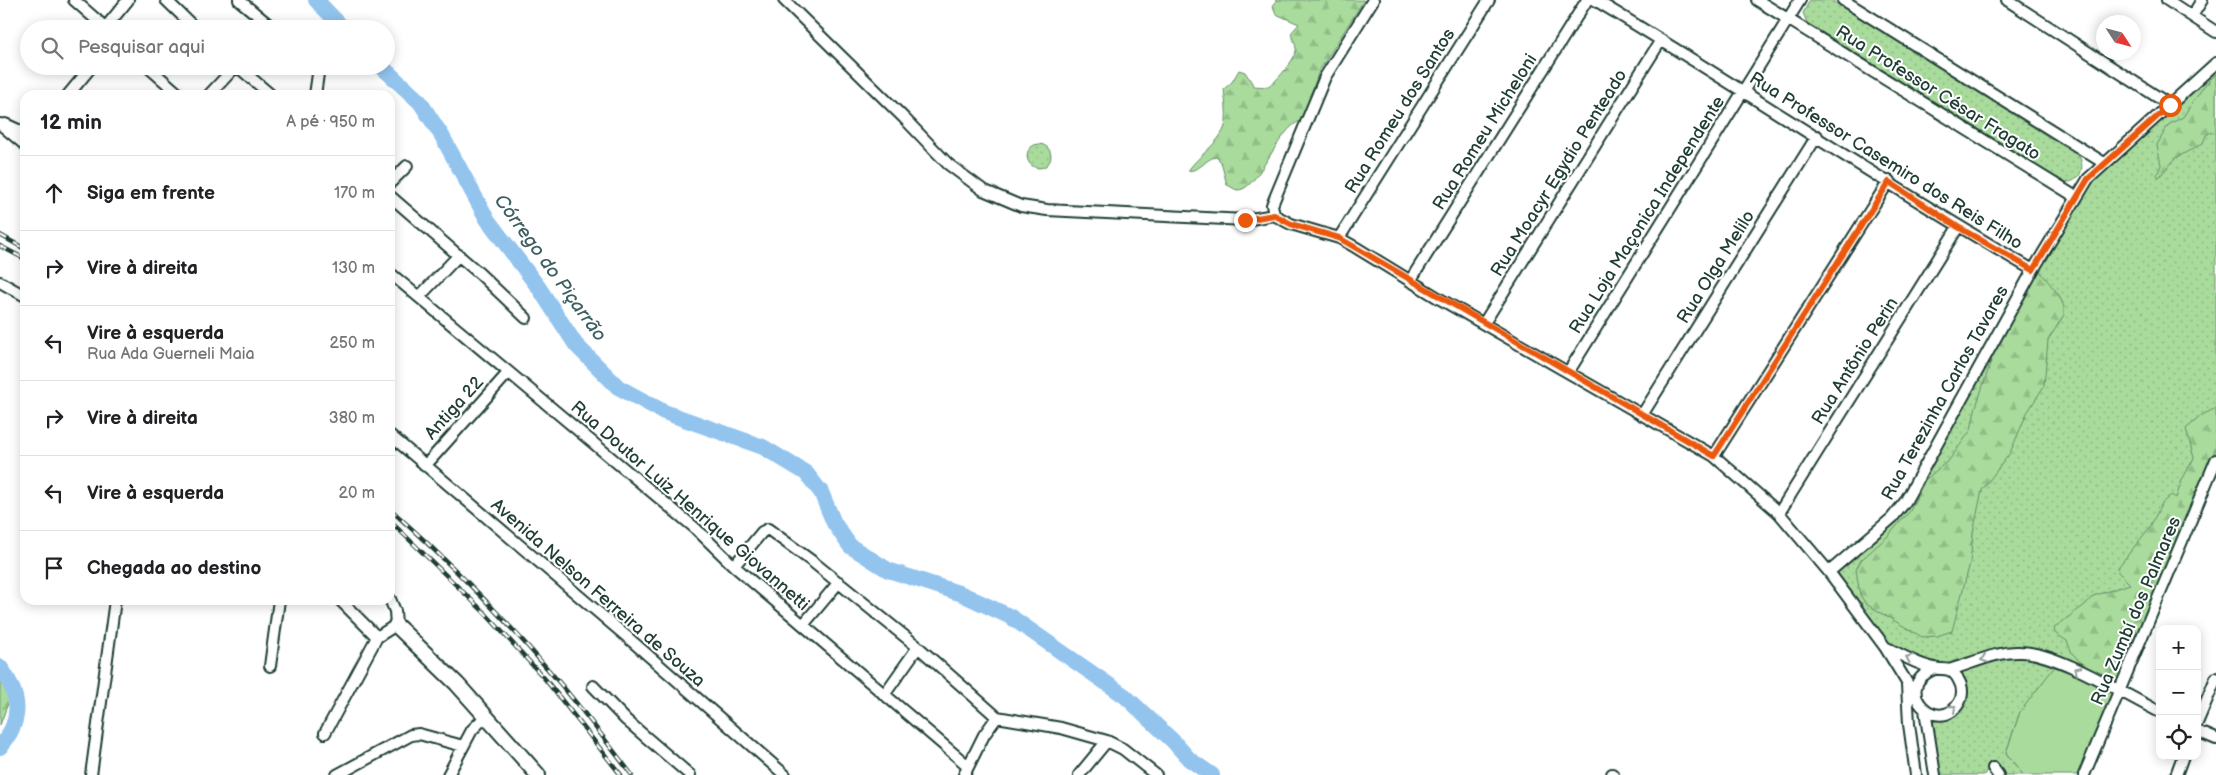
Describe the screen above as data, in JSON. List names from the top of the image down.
{
  "streets": {
    "street": [
      "Rua Professor César Fragato",
      "Rua Romeu dos Santos",
      "Rua Romeu Micheloni",
      "Rua Professor Casemiro dos Reis Filho",
      "Rua Moacyr Egydio Penteado",
      "Rua Loja Maçonica Independente",
      "Rua Olga Melilo",
      "Rua Antônio Perin",
      "Rua Terezinha Carlos Tavares",
      "Antiga 22",
      "Rua Doutor Luiz Henrique Giovannetti",
      "Avenida Nelson Ferreira de Souza",
      "Rua Zumbí dos Palmares"
    ]
  },
  "crossings": [
    ["Rua Professor César Fragato", "Rua Loja Maçonica Independente"],
    ["Rua Professor César Fragato", "Rua Terezinha Carlos Tavares"],
    ["Rua Professor Casemiro dos Reis Filho", "Rua Moacyr Egydio Penteado"],
    ["Rua Professor Casemiro dos Reis Filho", "Rua Loja Maçonica Independente"],
    ["Rua Professor Casemiro dos Reis Filho", "Rua Olga Melilo"],
    ["Rua Professor Casemiro dos Reis Filho", "Rua Antônio Perin"],
    ["Rua Professor Casemiro dos Reis Filho", "Rua Terezinha Carlos Tavares"],
    ["Antiga 22", "Rua Doutor Luiz Henrique Giovannetti"],
    ["Antiga 22", "Avenida Nelson Ferreira de Souza"]
  ],
  "water": ["Córrego do Piçarrão"],
  "north": "bottom right",
  "page": {
    "search": "Pesquisar aqui",
    "heading": ["12 min", "A pé · 950 m"],
    "list": [
      ["Siga em frente", "170 m"],
      ["Vire à direita", "130 m"],
      ["Vire à esquerda", "Rua Ada Guerneli Maia", "250 m"],
      ["Vire à direita", "380 m"],
      ["Vire à esquerda", "20 m"],
      "Chegada ao destino"
    ],
    "map_buttons": ["+", "−"]
  }
}
